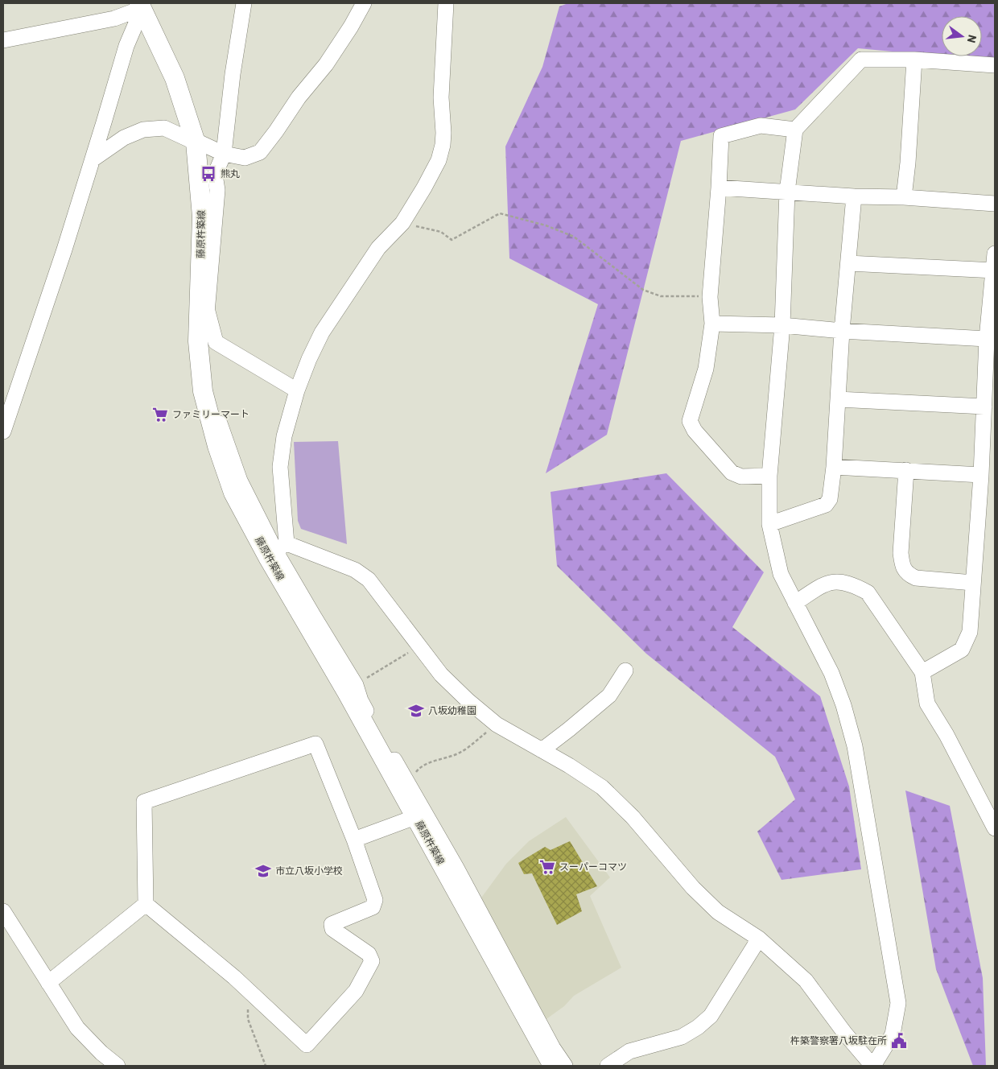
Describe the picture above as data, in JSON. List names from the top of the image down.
{
  "streets": {
    "main road": ["藤原杵築線"]
  },
  "places": {
    "bus stop": ["熊丸"],
    "supermarket": ["ファミリーマート", "スーパーコマツ"],
    "school or university": ["八坂幼稚園", "市立八坂小学校"],
    "public building": ["杵築警察署八坂駐在所"]
  },
  "north": "right"
}
